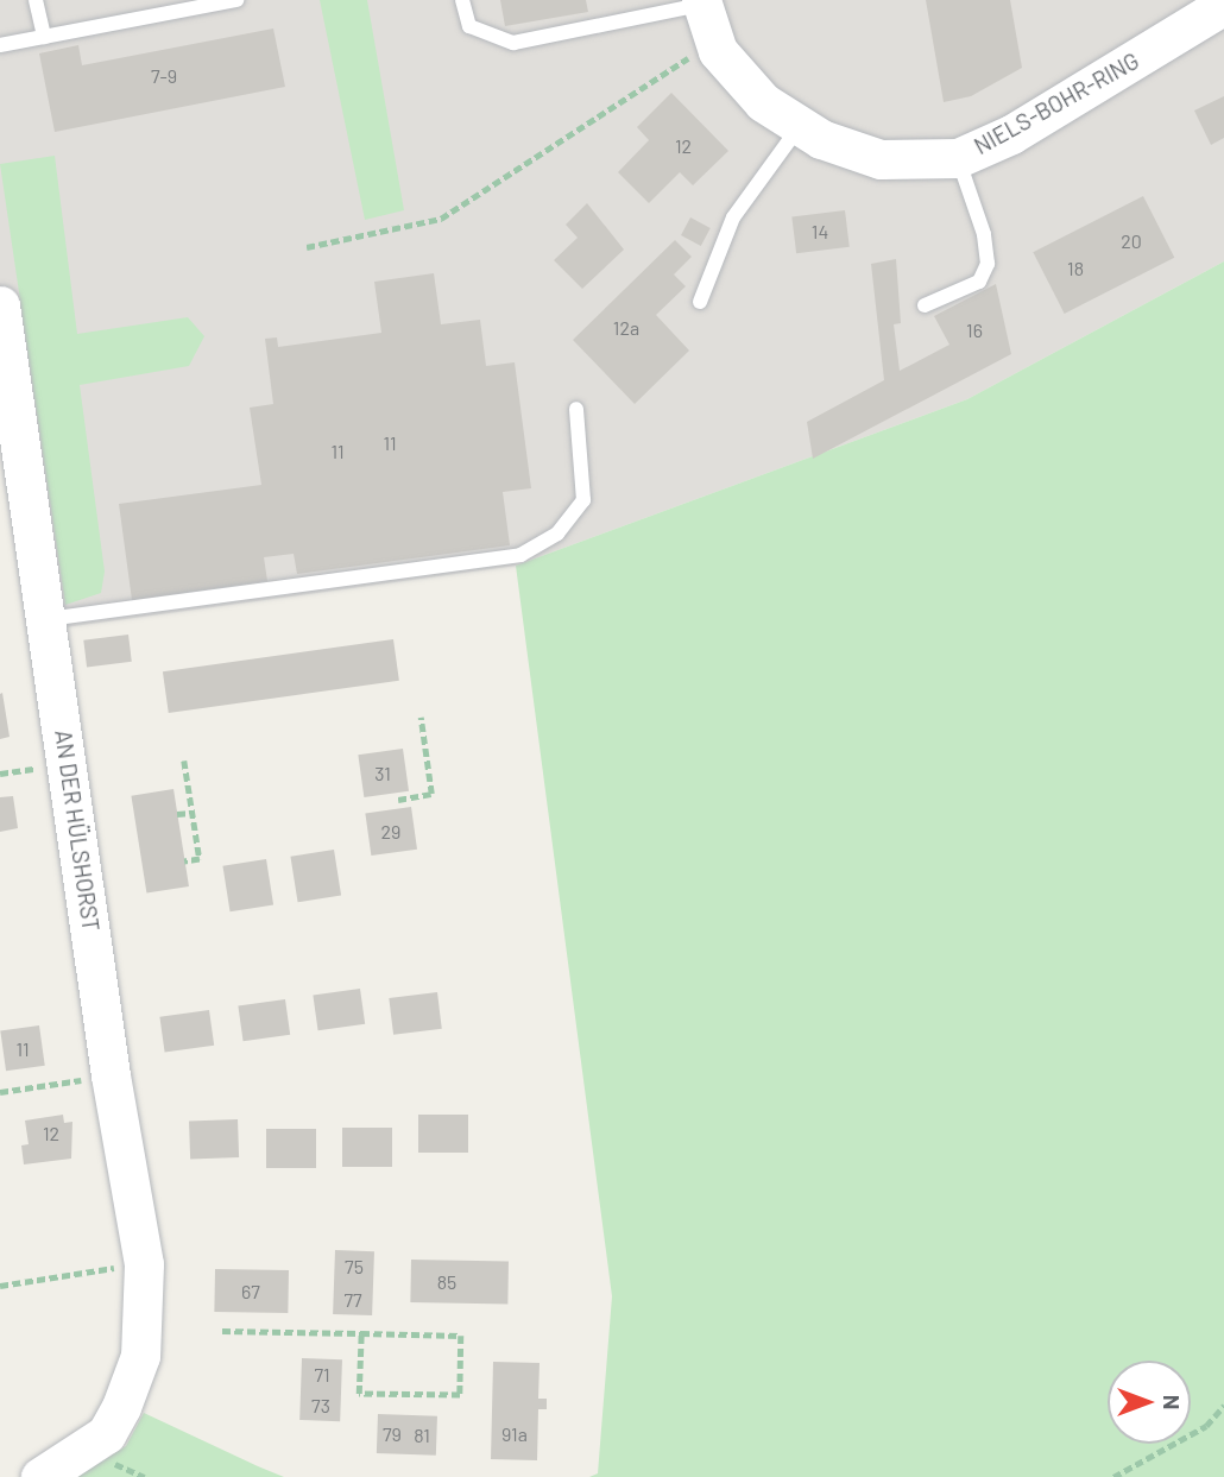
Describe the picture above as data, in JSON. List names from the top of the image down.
{
  "streets": {
    "street": ["NIELS-BOHR-RING", "AN DER HÜLSHORST"]
  },
  "house_numbers": [
    "7-9",
    "12",
    "14",
    "20",
    "18",
    "12a",
    "16",
    "11",
    "11",
    "31",
    "29",
    "11",
    "12",
    "75",
    "85",
    "67",
    "77",
    "71",
    "73",
    "79",
    "91a",
    "81"
  ],
  "north": "right"
}
